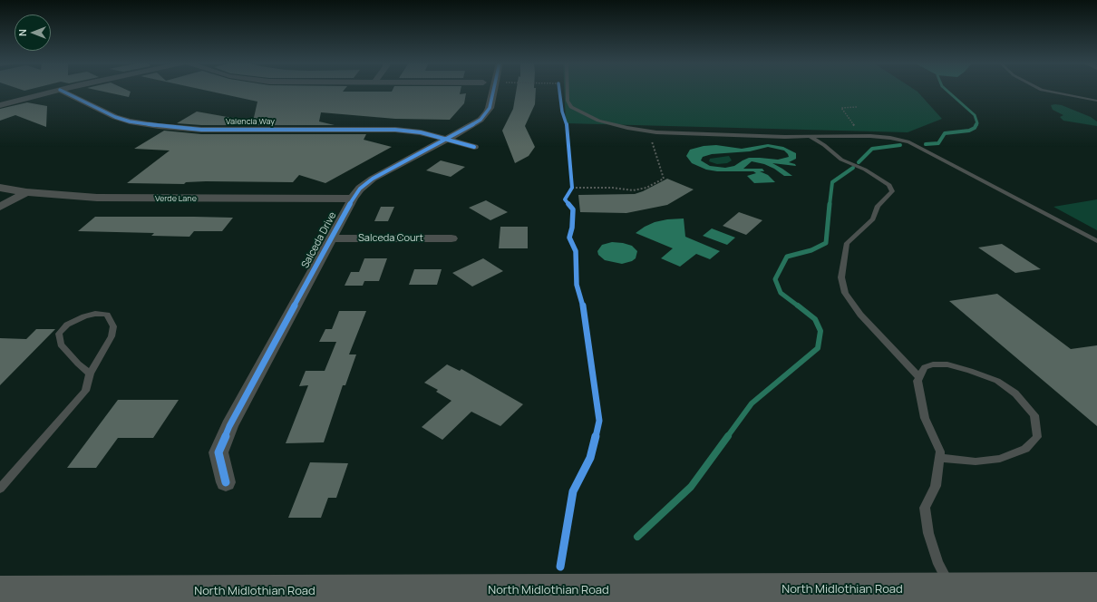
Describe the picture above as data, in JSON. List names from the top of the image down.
{
  "streets": {
    "main road": ["North Midlothian Road"],
    "street": [
      "Valencia Way",
      "Verde Lane",
      "Salceda Court",
      "Salceda Drive"
    ]
  },
  "crossings": [
    ["Valencia Way", "Salceda Drive"],
    ["Verde Lane", "Salceda Drive"],
    ["Salceda Court", "Salceda Drive"]
  ],
  "north": "left"
}
